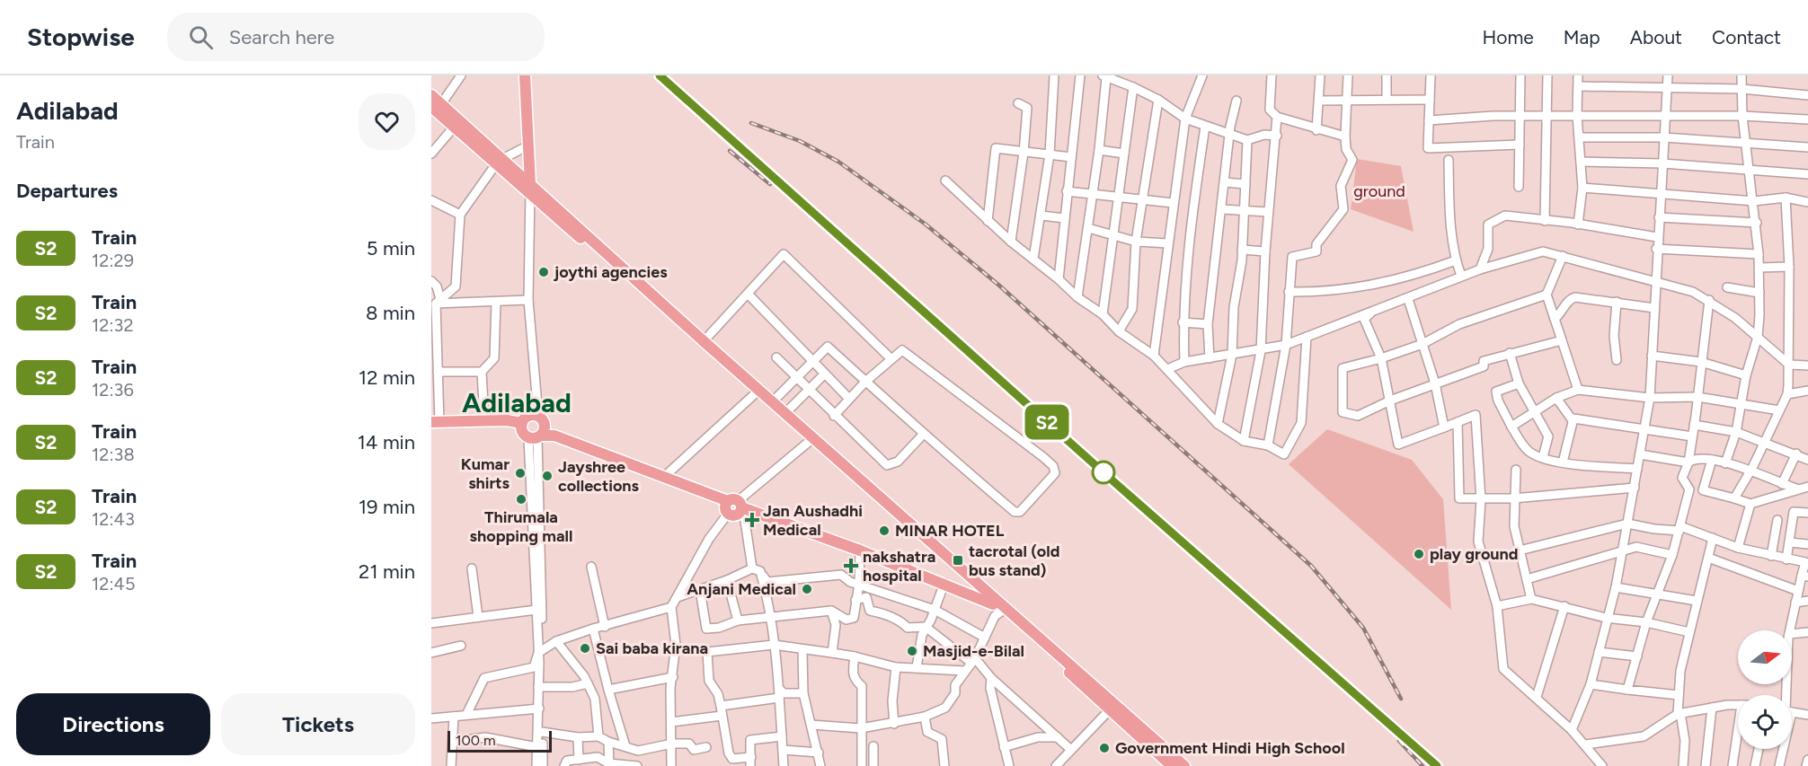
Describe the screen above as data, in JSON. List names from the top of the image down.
{
  "districts": ["Adilabad"],
  "parks": ["ground"],
  "places": {
    "other": [
      "joythi agencies",
      "Kumar shirts",
      "Jayshree collections",
      "Thirumala shopping mall",
      "MINAR HOTEL",
      "play ground",
      "Anjani Medical",
      "Sai baba kirana",
      "Masjid-e-Bilal",
      "Government Hindi High School"
    ],
    "health": ["Jan Aushadhi Medical", "nakshatra hospital"],
    "transit": ["tacrotal (old bus stand)"]
  },
  "scale_bar": "100 m",
  "north": "right",
  "page": {
    "header": "Stopwise",
    "search": "Search here",
    "nav": [
      "Home",
      "Map",
      "About",
      "Contact"
    ],
    "heading": [
      ["Adilabad", "Train"],
      "Departures"
    ],
    "on_map": "S2",
    "list": [
      {
        "mark": "S2",
        "name": "Train",
        "note": "12:29",
        "value": "5 min"
      },
      {
        "mark": "S2",
        "name": "Train",
        "note": "12:32",
        "value": "8 min"
      },
      {
        "mark": "S2",
        "name": "Train",
        "note": "12:36",
        "value": "12 min"
      },
      {
        "mark": "S2",
        "name": "Train",
        "note": "12:38",
        "value": "14 min"
      },
      {
        "mark": "S2",
        "name": "Train",
        "note": "12:43",
        "value": "19 min"
      },
      {
        "mark": "S2",
        "name": "Train",
        "note": "12:45",
        "value": "21 min"
      }
    ],
    "buttons": ["Directions", "Tickets"],
    "scale": "100 m"
  }
}
